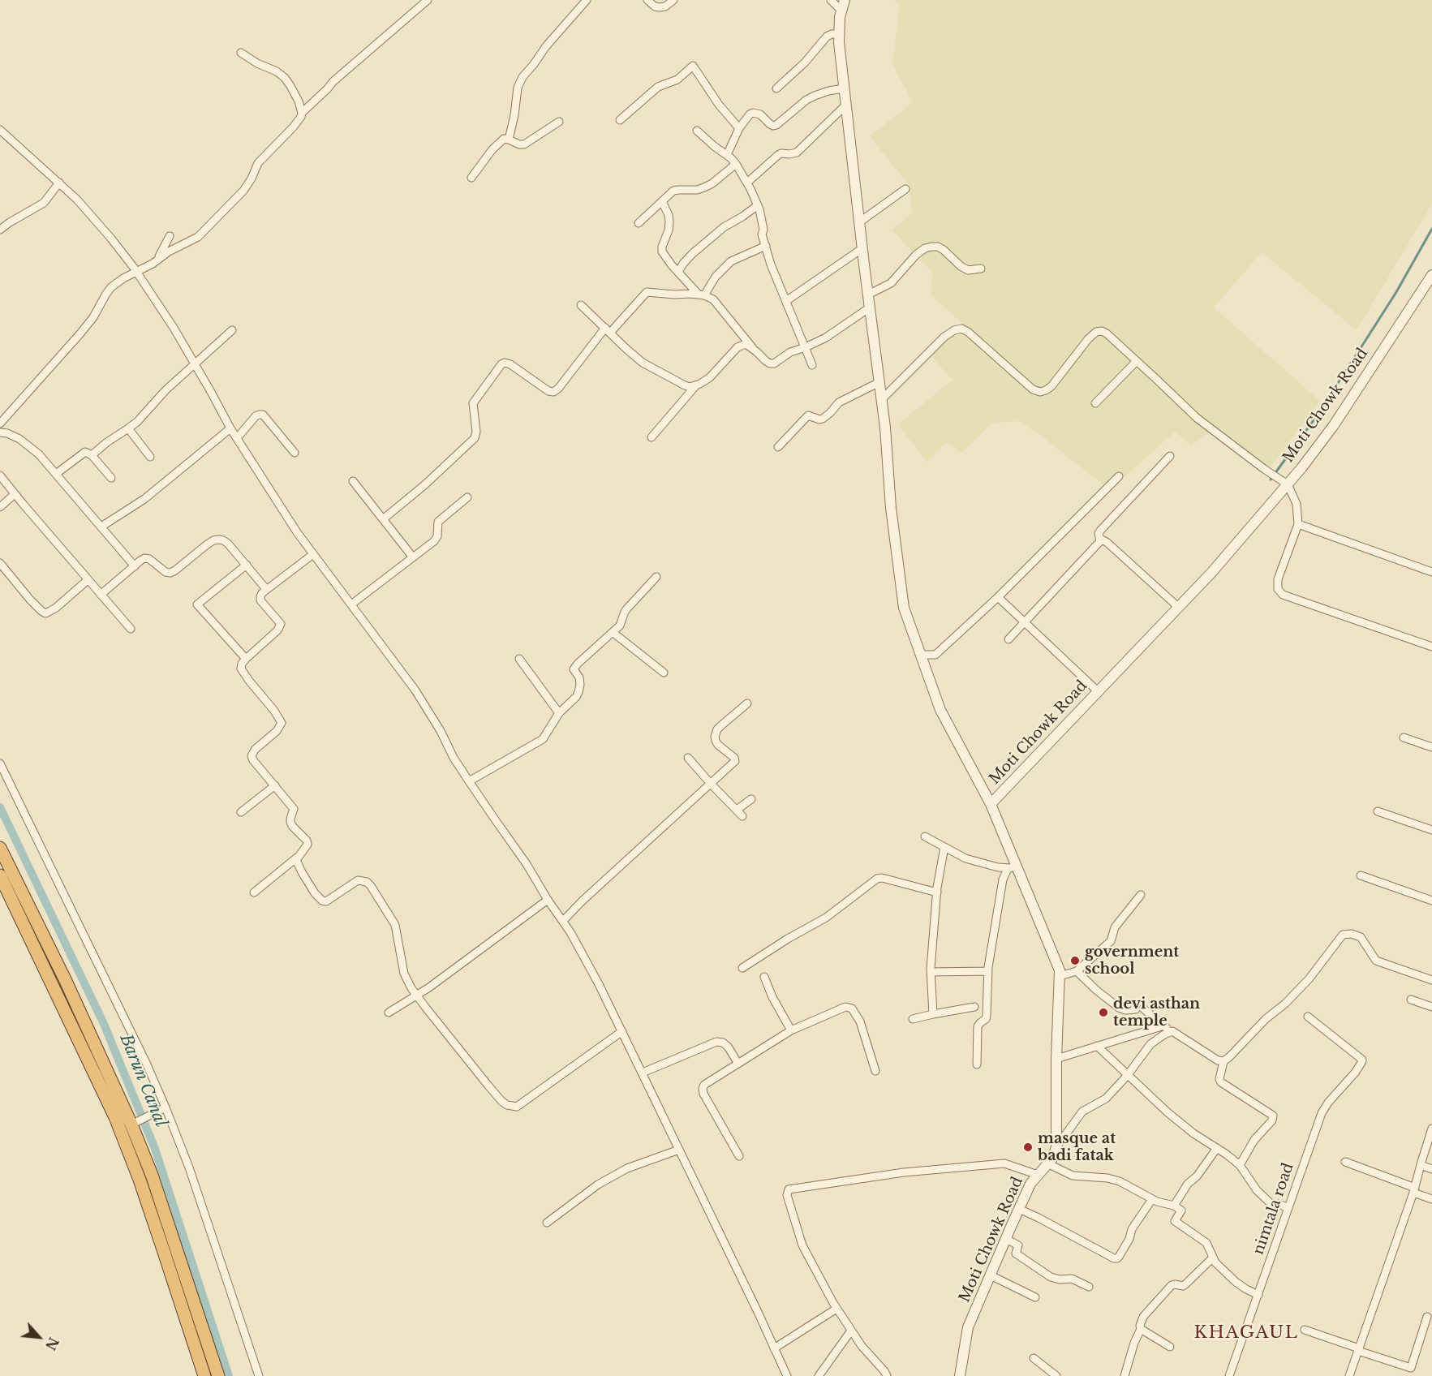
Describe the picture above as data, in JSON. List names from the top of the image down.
{
  "streets": {
    "street": ["Moti Chowk Road", "nimtala road"]
  },
  "districts": ["KHAGAUL"],
  "water": ["Barun Canal"],
  "places": ["government school", "devi asthan temple", "masque at badi fatak"],
  "north": "bottom right"
}
